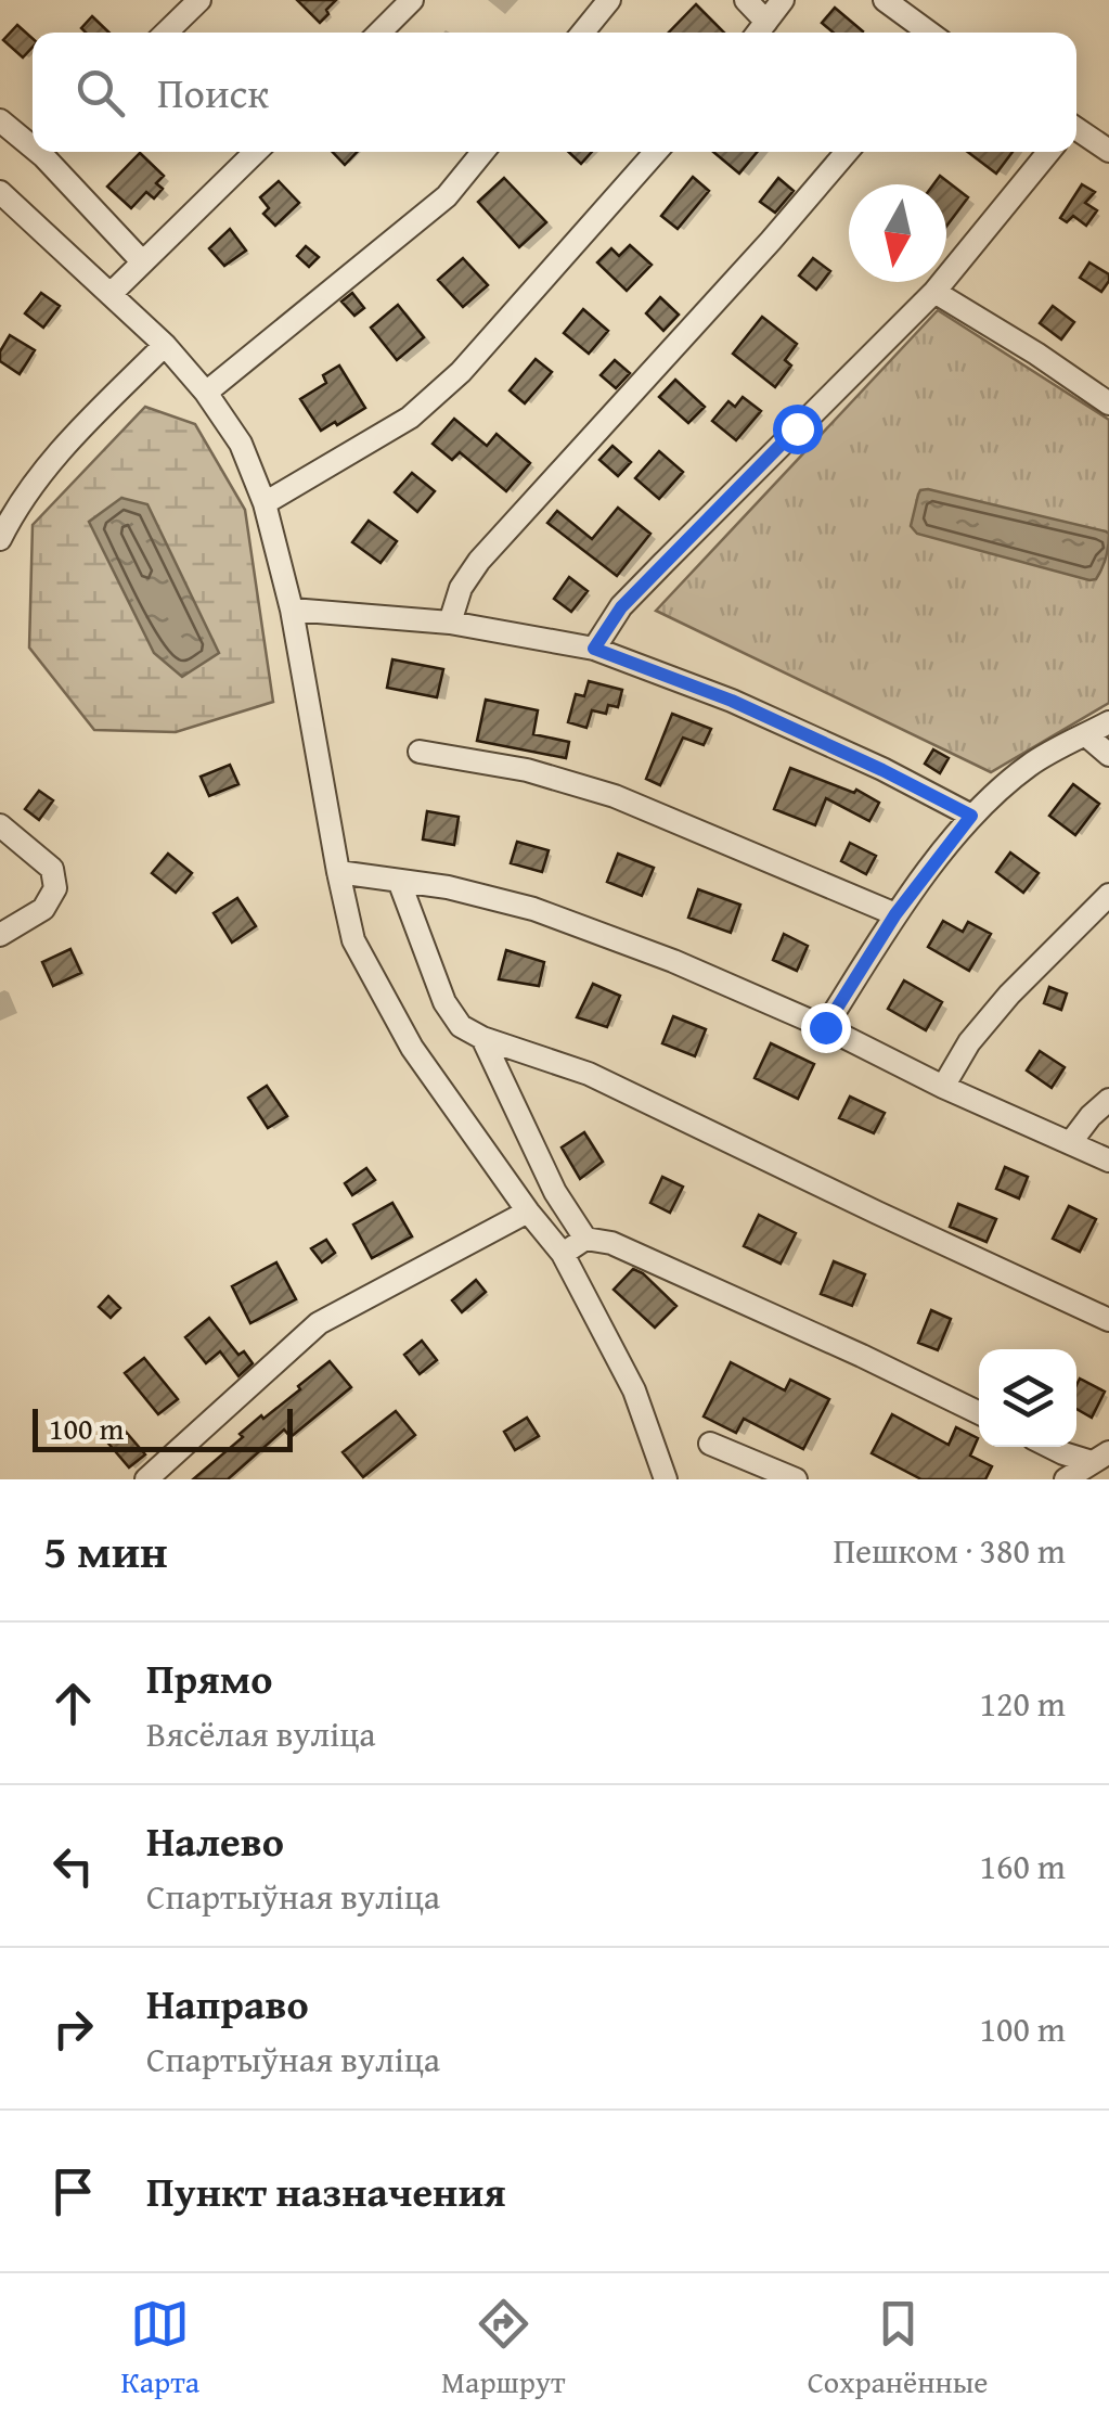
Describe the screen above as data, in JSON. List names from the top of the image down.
{
  "scale_bar": "100 m",
  "north": "bottom",
  "page": {
    "search": "Поиск",
    "scale": "100 m",
    "heading": ["5 мин", "Пешком · 380 m"],
    "list": [
      ["Прямо", "Вясёлая вуліца", "120 m"],
      ["Налево", "Спартыўная вуліца", "160 m"],
      ["Направо", "Спартыўная вуліца", "100 m"],
      "Пункт назначения"
    ],
    "nav": ["Карта", "Маршрут", "Сохранённые"]
  }
}
